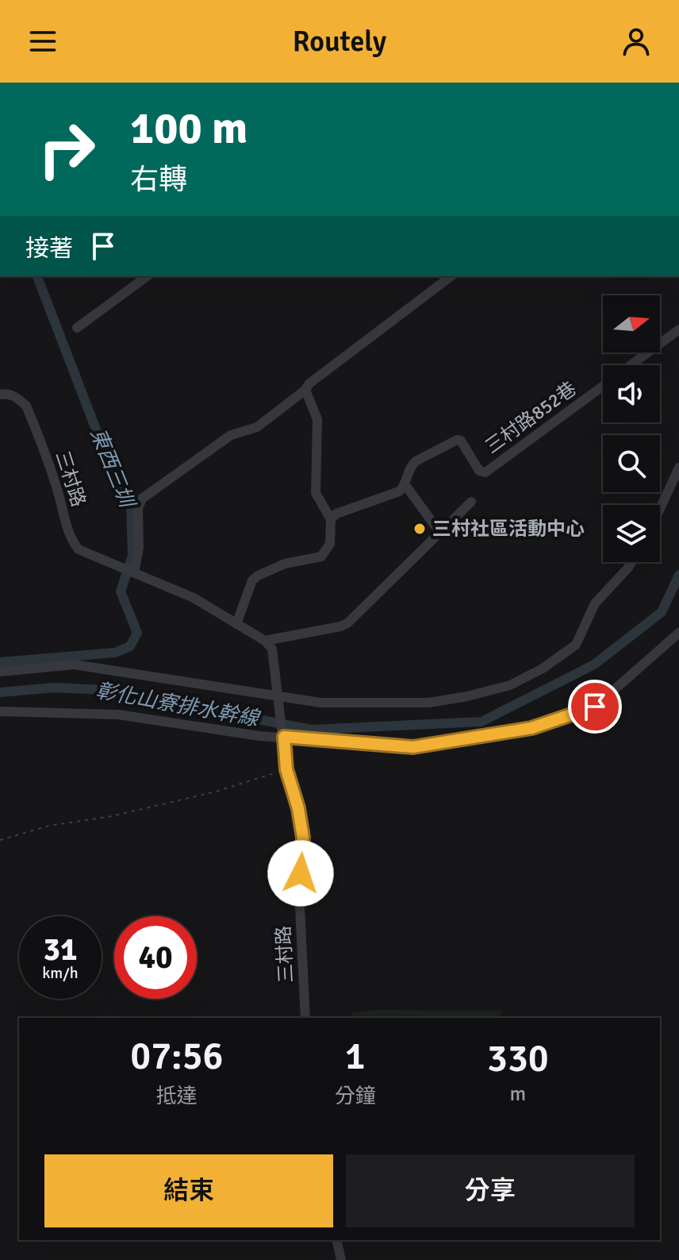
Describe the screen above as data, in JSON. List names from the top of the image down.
{
  "streets": {
    "street": ["三村路852巷", "三村路"]
  },
  "water": ["東西三圳", "彰化山寮排水幹線"],
  "places": ["三村社區活動中心"],
  "north": "right",
  "page": {
    "header": "Routely",
    "turn": ["100 m", "右轉"],
    "then": "接著",
    "speed": "31 km/h",
    "limit": "40",
    "eta": [
      "07:56",
      "抵達",
      "1",
      "分鐘",
      "330",
      "m"
    ],
    "buttons": ["結束", "分享"]
  }
}
